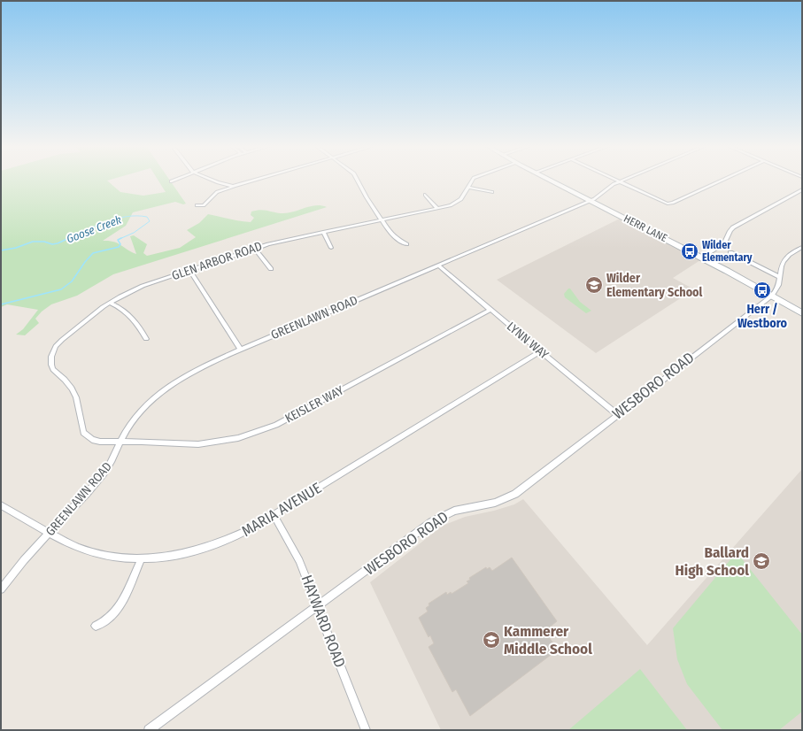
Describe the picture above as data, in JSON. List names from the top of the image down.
{
  "streets": {
    "main road": ["HERR LANE"],
    "street": [
      "GLEN ARBOR ROAD",
      "GREENLAWN ROAD",
      "LYNN WAY",
      "WESBORO ROAD",
      "KEISLER WAY",
      "MARIA AVENUE",
      "HAYWARD ROAD"
    ]
  },
  "crossings": [
    ["HERR LANE", "GREENLAWN ROAD"],
    ["HERR LANE", "WESBORO ROAD"],
    ["GLEN ARBOR ROAD", "GREENLAWN ROAD"],
    ["GLEN ARBOR ROAD", "KEISLER WAY"],
    ["GREENLAWN ROAD", "LYNN WAY"],
    ["GREENLAWN ROAD", "KEISLER WAY"],
    ["GREENLAWN ROAD", "MARIA AVENUE"],
    ["LYNN WAY", "WESBORO ROAD"],
    ["LYNN WAY", "KEISLER WAY"],
    ["LYNN WAY", "MARIA AVENUE"],
    ["WESBORO ROAD", "HAYWARD ROAD"],
    ["MARIA AVENUE", "HAYWARD ROAD"]
  ],
  "water": ["Goose Creek"],
  "places": {
    "bus stop": ["Wilder Elementary", "Herr / Westboro"],
    "school or university": ["Wilder Elementary School", "Ballard High School", "Kammerer Middle School"]
  }
}
